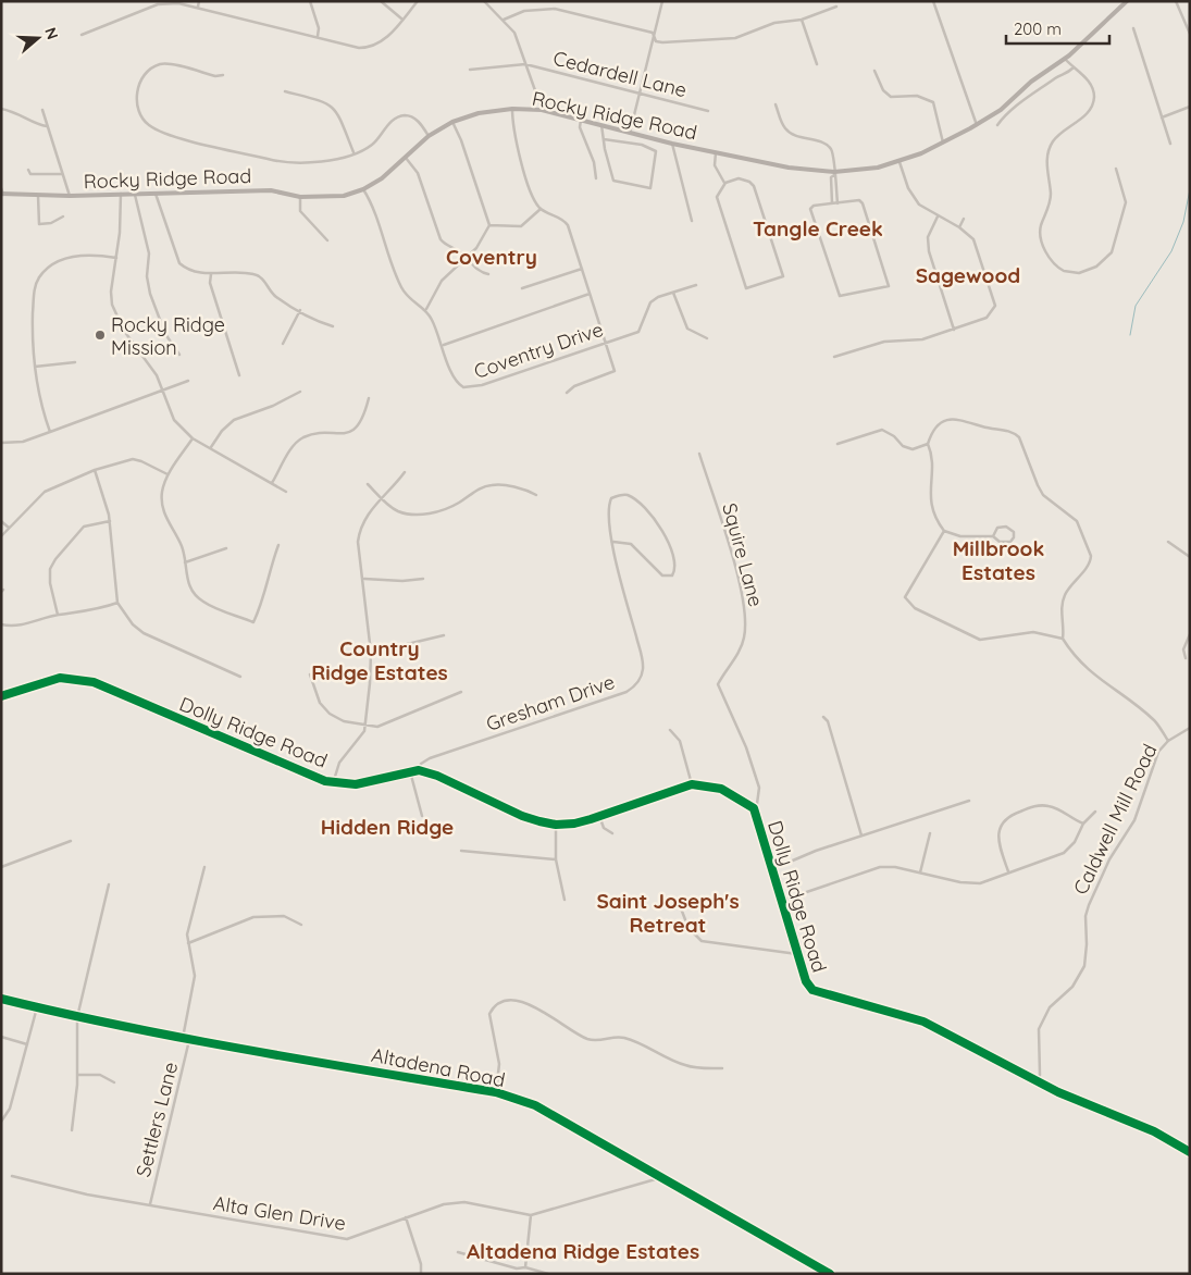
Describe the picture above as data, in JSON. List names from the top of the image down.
{
  "streets": {
    "main road": ["Rocky Ridge Road", "Altadena Road"],
    "street": [
      "Cedardell Lane",
      "Coventry Drive",
      "Squire Lane",
      "Gresham Drive",
      "Dolly Ridge Road",
      "Caldwell Mill Road",
      "Settlers Lane",
      "Alta Glen Drive"
    ]
  },
  "crossings": [
    ["Rocky Ridge Road", "Coventry Drive"],
    ["Squire Lane", "Dolly Ridge Road"],
    ["Gresham Drive", "Dolly Ridge Road"],
    ["Dolly Ridge Road", "Caldwell Mill Road"],
    ["Altadena Road", "Settlers Lane"],
    ["Altadena Road", "Alta Glen Drive"],
    ["Settlers Lane", "Alta Glen Drive"]
  ],
  "districts": [
    "Tangle Creek",
    "Coventry",
    "Sagewood",
    "Millbrook Estates",
    "Country Ridge Estates",
    "Hidden Ridge",
    "Saint Joseph's Retreat",
    "Altadena Ridge Estates"
  ],
  "places": ["Rocky Ridge Mission"],
  "scale_bar": "200 m",
  "north": "right"
}
